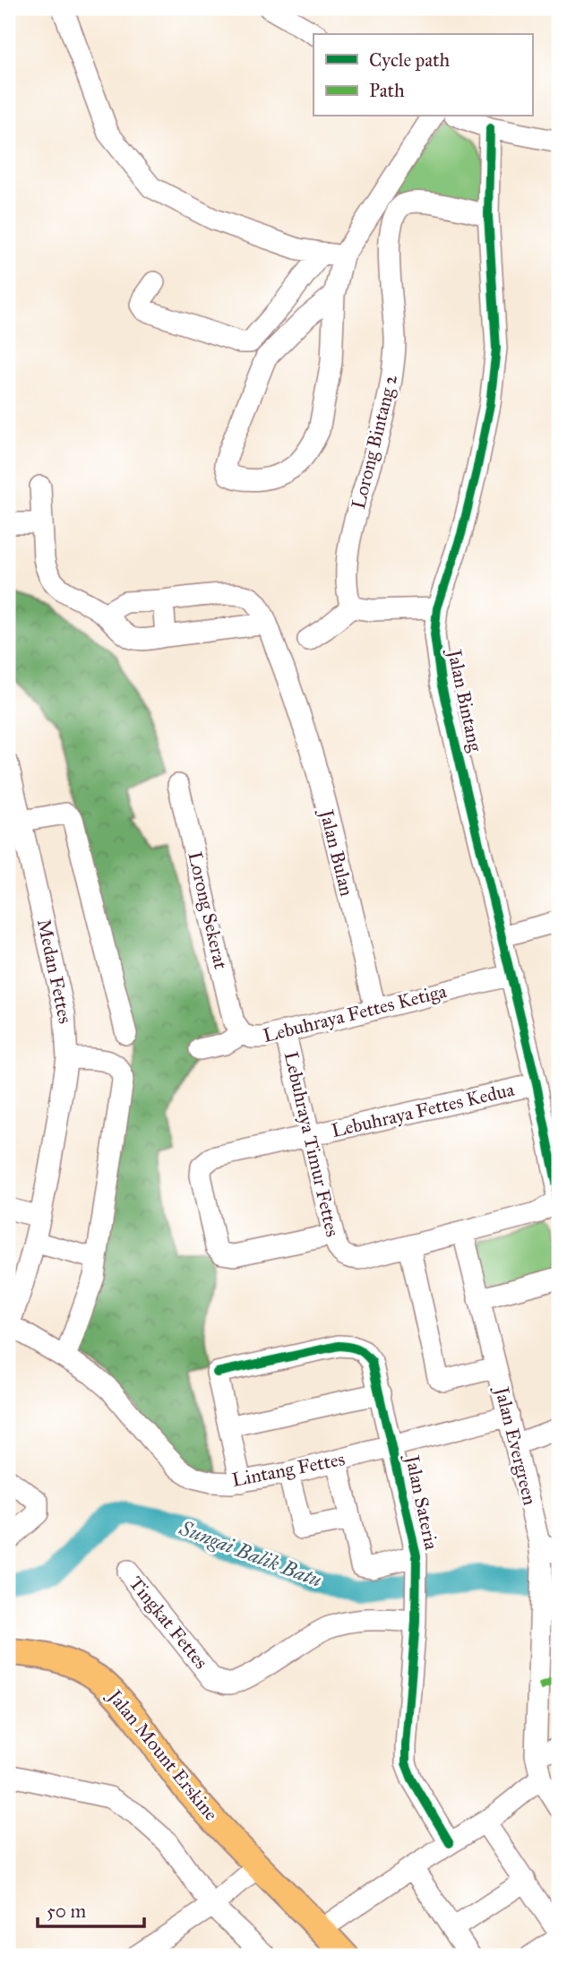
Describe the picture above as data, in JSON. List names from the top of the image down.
{
  "streets": {
    "main road": ["Jalan Mount Erskine"],
    "street": [
      "Lorong Bintang 2",
      "Jalan Bintang",
      "Jalan Bulan",
      "Lorong Sekerat",
      "Medan Fettes",
      "Lebuhraya Fettes Ketiga",
      "Lebuhraya Fettes Kedua",
      "Lebuhraya Timur Fettes",
      "Jalan Evergreen",
      "Lintang Fettes",
      "Jalan Sateria",
      "Tingkat Fettes"
    ]
  },
  "crossings": [
    ["Lorong Bintang 2", "Jalan Bintang"],
    ["Jalan Bintang", "Lebuhraya Fettes Ketiga"],
    ["Jalan Bintang", "Lebuhraya Fettes Kedua"],
    ["Jalan Bulan", "Lebuhraya Fettes Ketiga"],
    ["Lorong Sekerat", "Lebuhraya Fettes Ketiga"],
    ["Medan Fettes", "Lintang Fettes"],
    ["Lebuhraya Fettes Ketiga", "Lebuhraya Timur Fettes"],
    ["Lebuhraya Fettes Kedua", "Lebuhraya Timur Fettes"],
    ["Jalan Evergreen", "Lintang Fettes"],
    ["Lintang Fettes", "Jalan Sateria"],
    ["Jalan Sateria", "Tingkat Fettes"]
  ],
  "water": ["Sungai Balik Batu"],
  "legend": ["Cycle path", "Path"],
  "scale_bar": "50 m"
}
